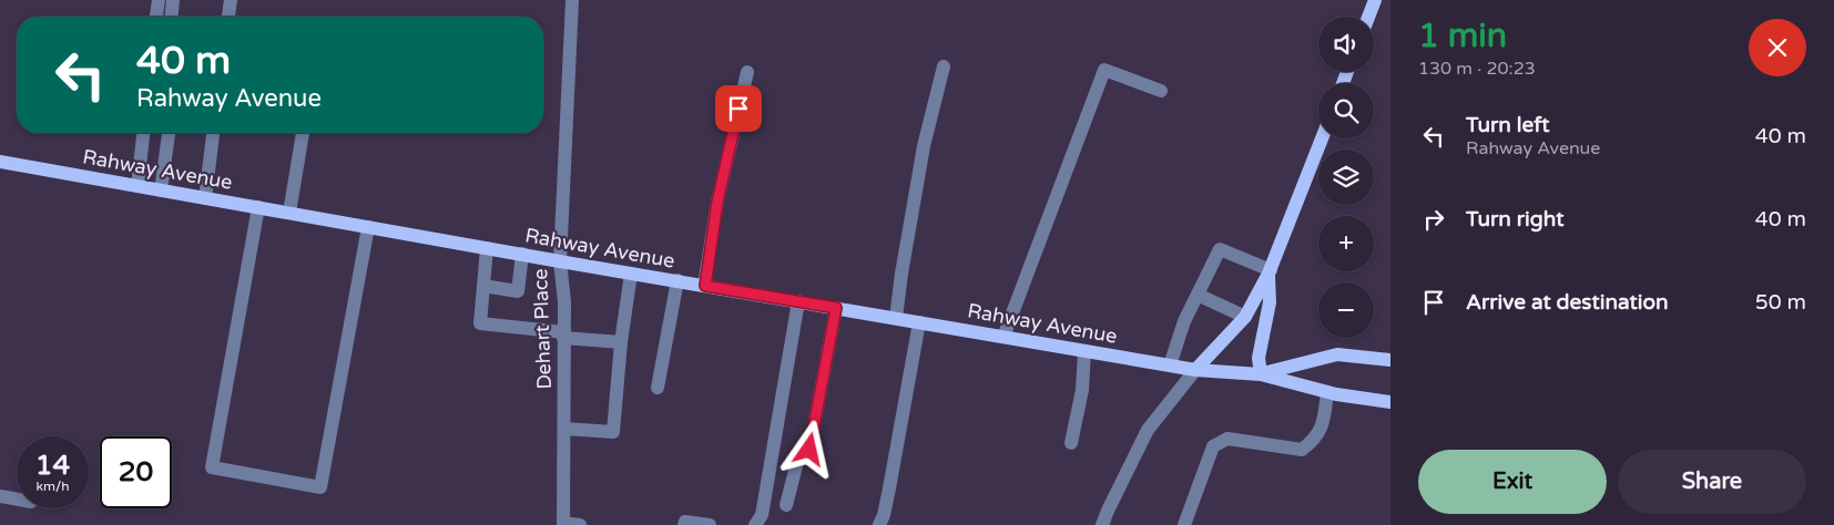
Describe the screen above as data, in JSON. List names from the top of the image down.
{
  "streets": {
    "main road": ["Rahway Avenue"],
    "street": ["Dehart Place"]
  },
  "crossings": [
    ["Rahway Avenue", "Dehart Place"]
  ],
  "page": {
    "heading": ["1 min", "130 m · 20:23"],
    "map_buttons": ["+", "−"],
    "turn": ["40 m", "Rahway Avenue"],
    "list": [
      {
        "name": "Turn left",
        "note": "Rahway Avenue",
        "value": "40 m"
      },
      {
        "name": "Turn right",
        "value": "40 m"
      },
      {
        "name": "Arrive at destination",
        "value": "50 m"
      }
    ],
    "speed": "14 km/h",
    "limit": "20",
    "buttons": ["Exit", "Share"]
  }
}
